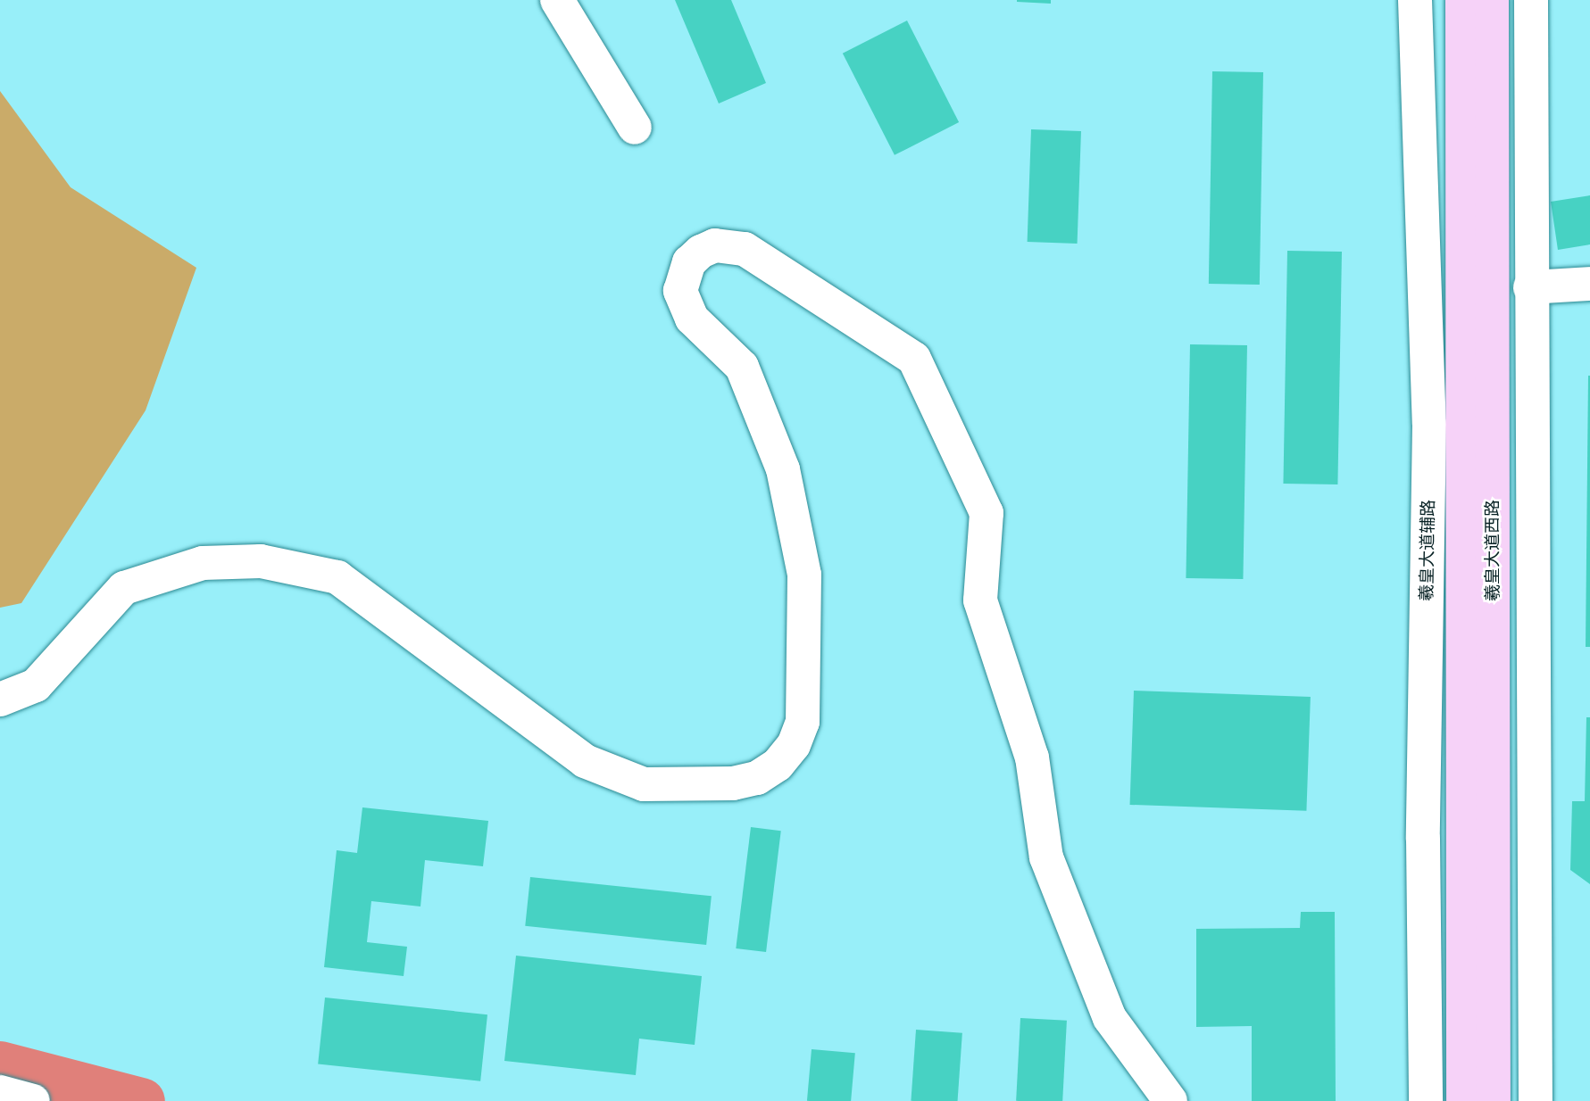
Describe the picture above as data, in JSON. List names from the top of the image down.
{
  "streets": {
    "main road": ["羲皇大道西路"],
    "street": ["羲皇大道辅路"]
  }
}
